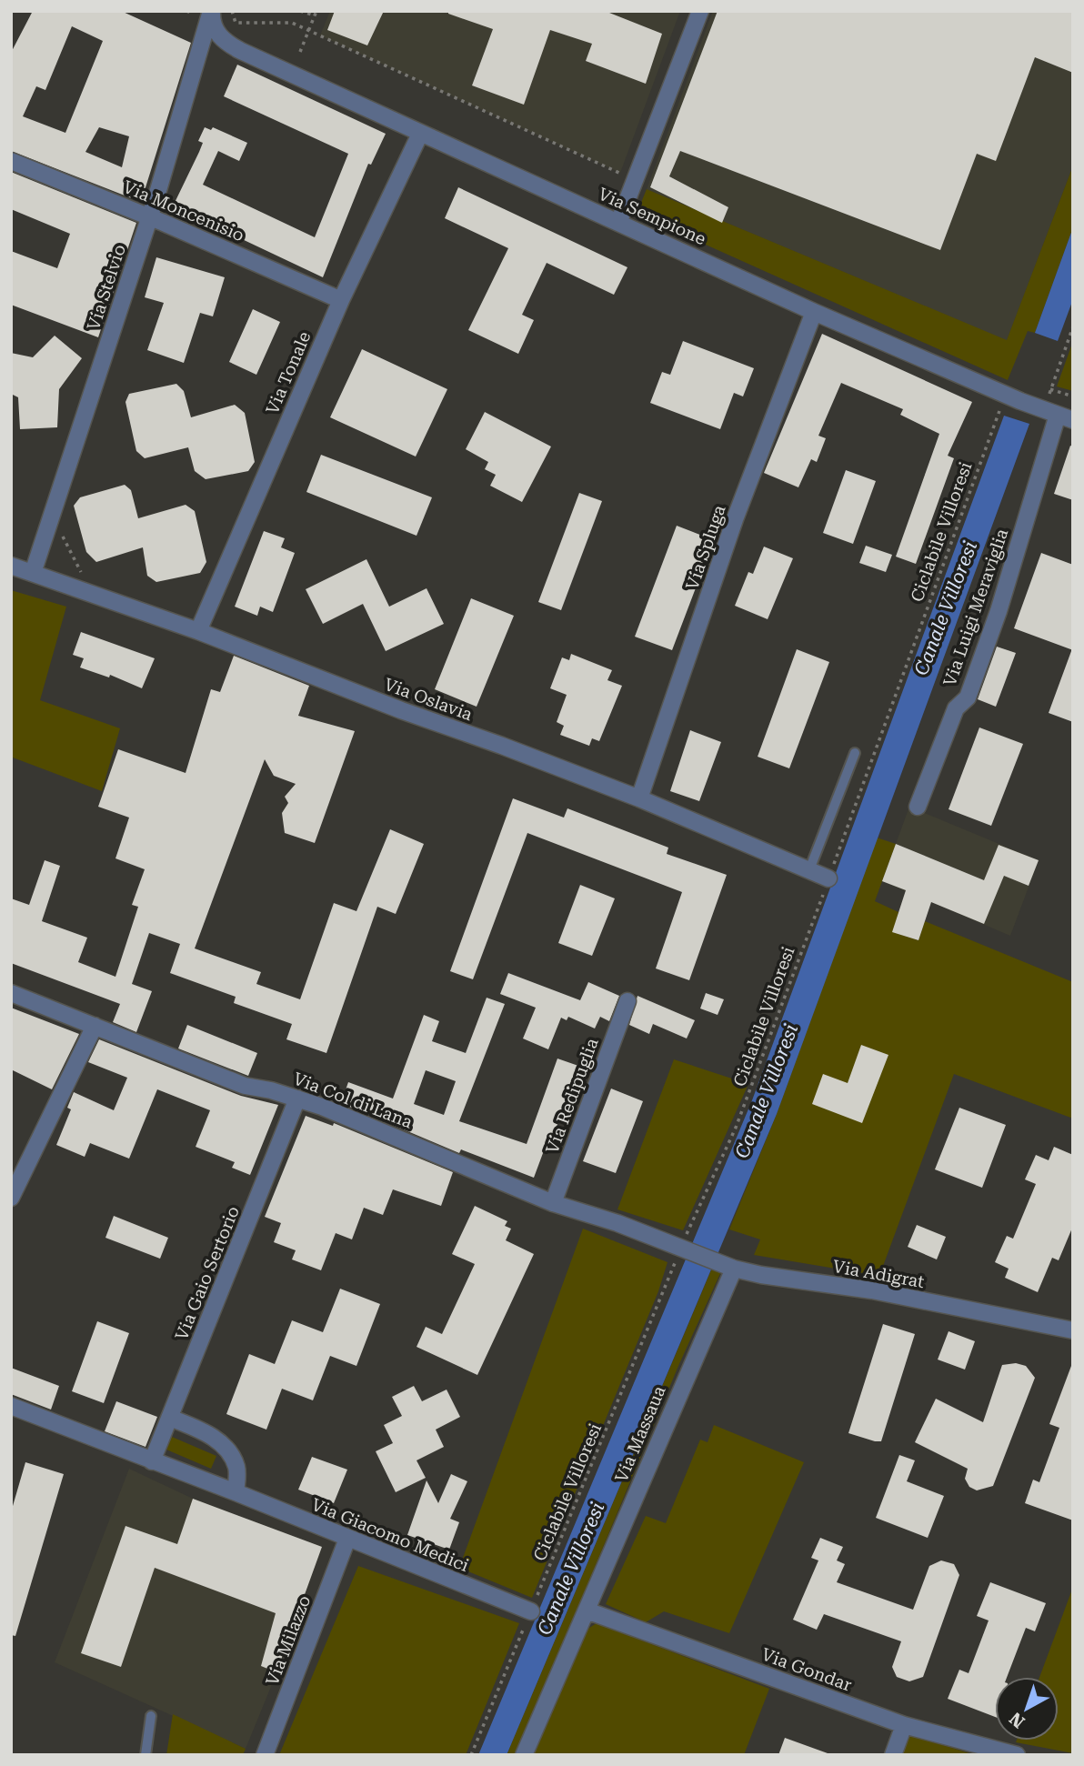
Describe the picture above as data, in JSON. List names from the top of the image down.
{
  "streets": {
    "street": [
      "Via Moncenisio",
      "Via Sempione",
      "Via Stelvio",
      "Via Tonale",
      "Via Spluga",
      "Via Luigi Meraviglia",
      "Via Oslavia",
      "Via Redipuglia",
      "Via Col di Lana",
      "Via Gaio Sertorio",
      "Via Adigrat",
      "Via Massaua",
      "Via Giacomo Medici",
      "Via Milazzo",
      "Via Gondar"
    ],
    "path": ["Ciclabile Villoresi"]
  },
  "crossings": [
    ["Via Moncenisio", "Via Stelvio"],
    ["Via Moncenisio", "Via Tonale"],
    ["Via Sempione", "Via Stelvio"],
    ["Via Sempione", "Via Tonale"],
    ["Via Sempione", "Ciclabile Villoresi"],
    ["Via Sempione", "Via Spluga"],
    ["Via Sempione", "Via Luigi Meraviglia"],
    ["Via Stelvio", "Via Oslavia"],
    ["Via Tonale", "Via Oslavia"],
    ["Ciclabile Villoresi", "Via Oslavia"],
    ["Ciclabile Villoresi", "Via Col di Lana"],
    ["Ciclabile Villoresi", "Via Adigrat"],
    ["Ciclabile Villoresi", "Via Giacomo Medici"],
    ["Via Spluga", "Via Oslavia"],
    ["Via Redipuglia", "Via Col di Lana"],
    ["Via Col di Lana", "Via Gaio Sertorio"],
    ["Via Col di Lana", "Via Adigrat"],
    ["Via Gaio Sertorio", "Via Giacomo Medici"],
    ["Via Adigrat", "Via Massaua"],
    ["Via Massaua", "Via Gondar"],
    ["Via Giacomo Medici", "Via Milazzo"]
  ],
  "water": ["Canale Villoresi"],
  "north": "bottom left"
}
